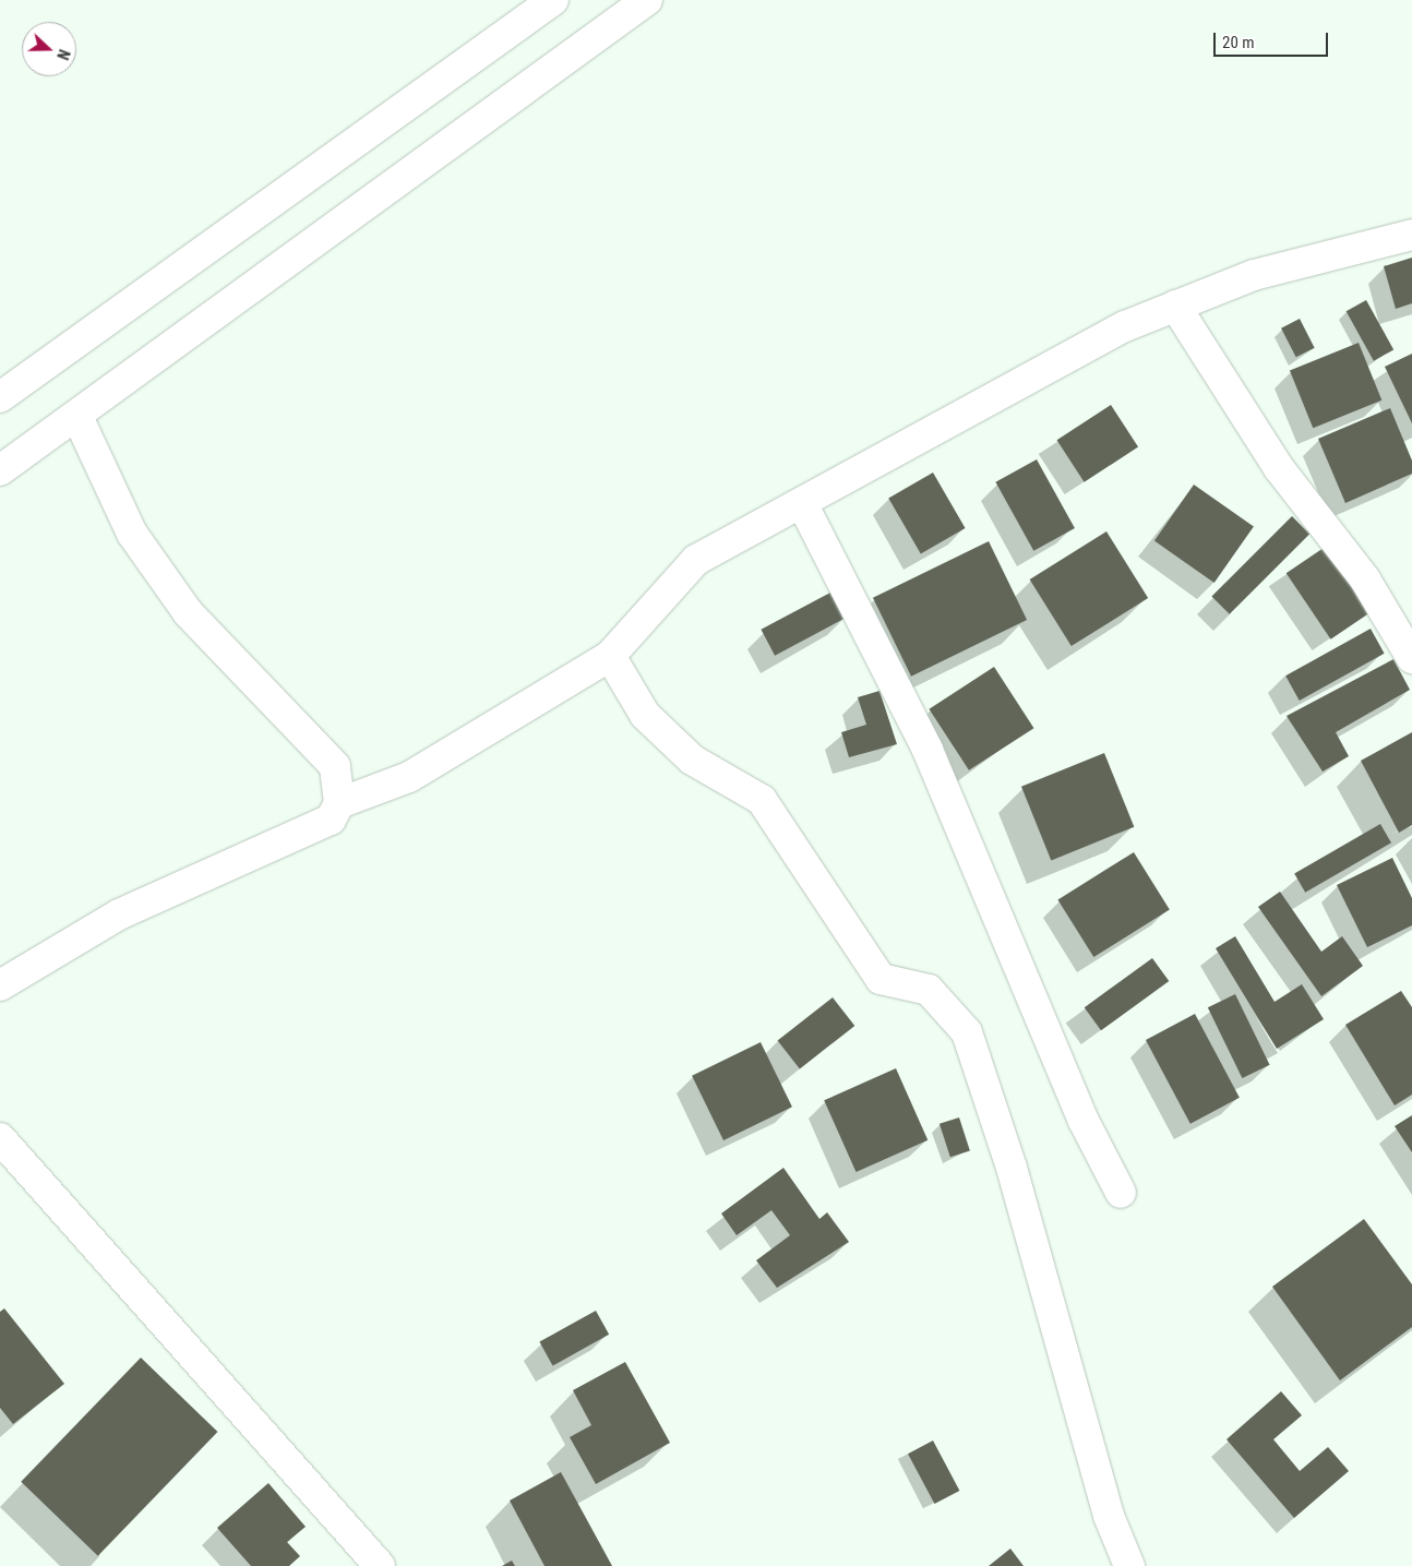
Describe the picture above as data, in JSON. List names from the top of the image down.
{
  "scale_bar": "20 m",
  "north": "right"
}
